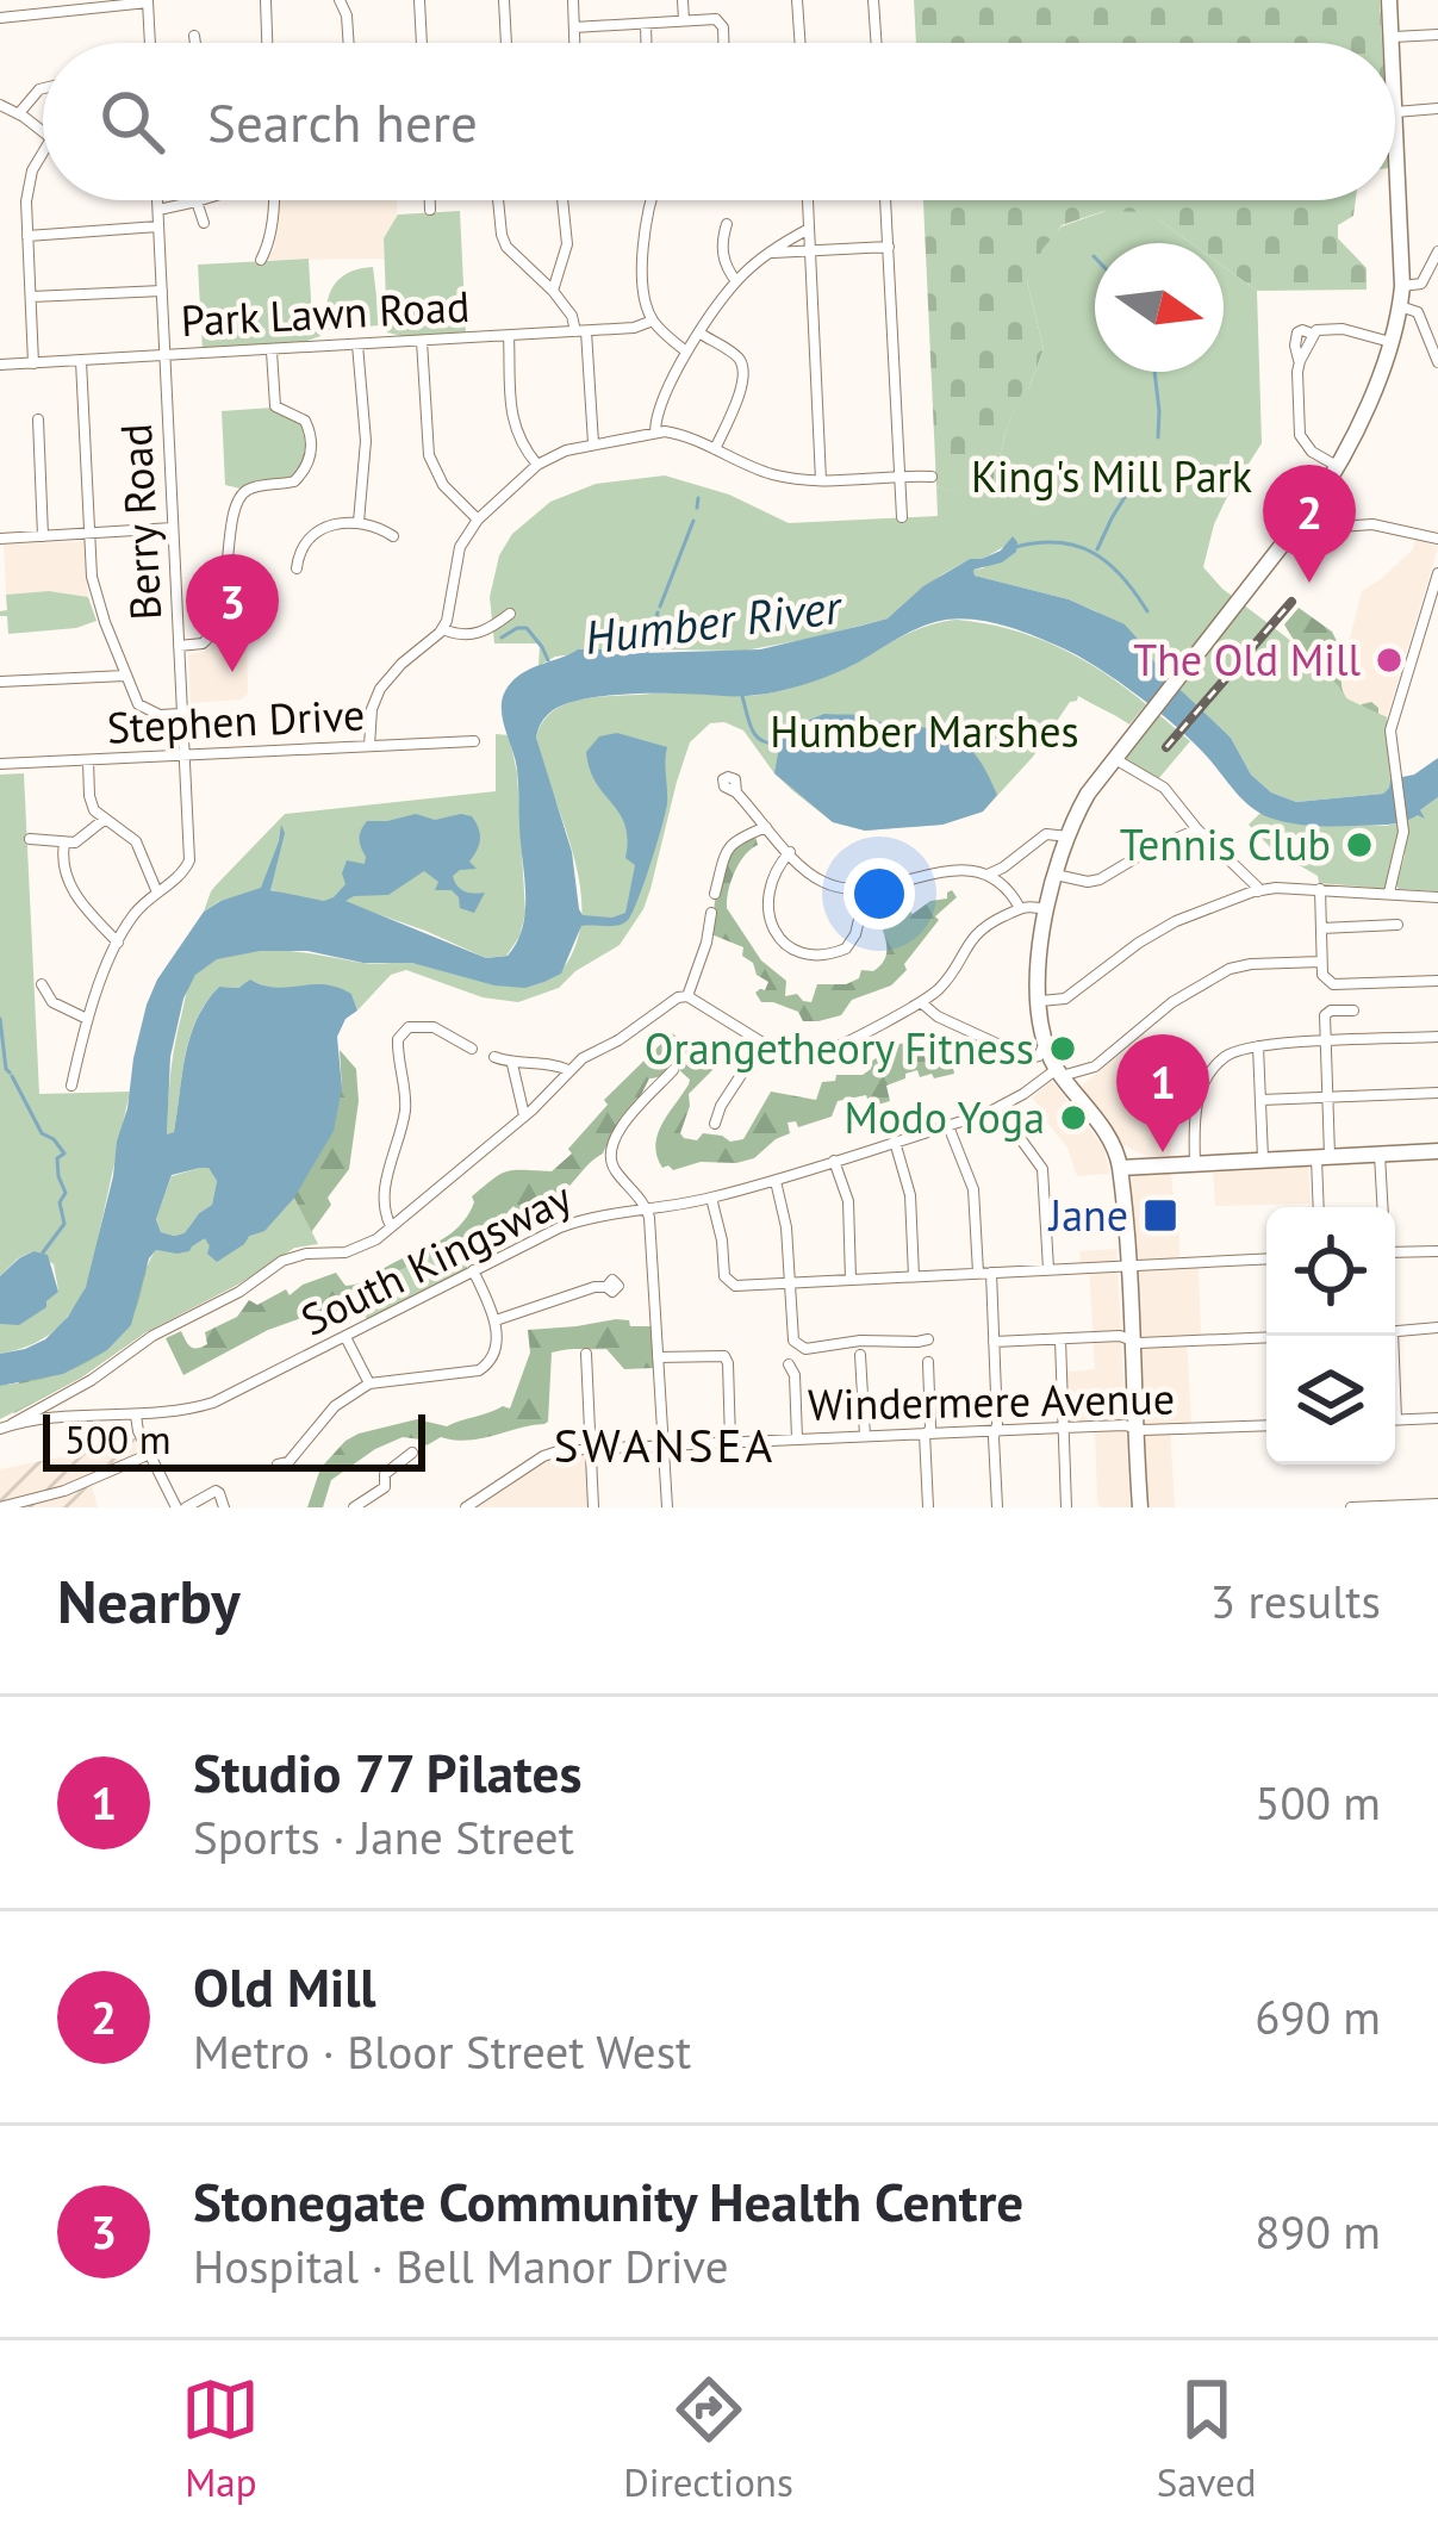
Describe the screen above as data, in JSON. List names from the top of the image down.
{
  "streets": {
    "street": [
      "Park Lawn Road",
      "Berry Road",
      "Stephen Drive",
      "South Kingsway",
      "Windermere Avenue"
    ]
  },
  "crossings": [
    ["Park Lawn Road", "Berry Road"],
    ["Berry Road", "Stephen Drive"]
  ],
  "districts": ["SWANSEA"],
  "water": ["Humber River"],
  "parks": ["King's Mill Park", "Humber Marshes"],
  "places": {
    "other": [
      "The Old Mill",
      "Tennis Club",
      "Orangetheory Fitness",
      "Modo Yoga"
    ],
    "transit": ["Jane"]
  },
  "scale_bar": "500 m",
  "north": "right",
  "page": {
    "search": "Search here",
    "pins": ["2", "3", "1"],
    "scale": "500 m",
    "heading": ["Nearby", "3 results"],
    "list": [
      {
        "mark": "1",
        "name": "Studio 77 Pilates",
        "note": "Sports · Jane Street",
        "value": "500 m"
      },
      {
        "mark": "2",
        "name": "Old Mill",
        "note": "Metro · Bloor Street West",
        "value": "690 m"
      },
      {
        "mark": "3",
        "name": "Stonegate Community Health Centre",
        "note": "Hospital · Bell Manor Drive",
        "value": "890 m"
      }
    ],
    "nav": ["Map", "Directions", "Saved"]
  }
}
